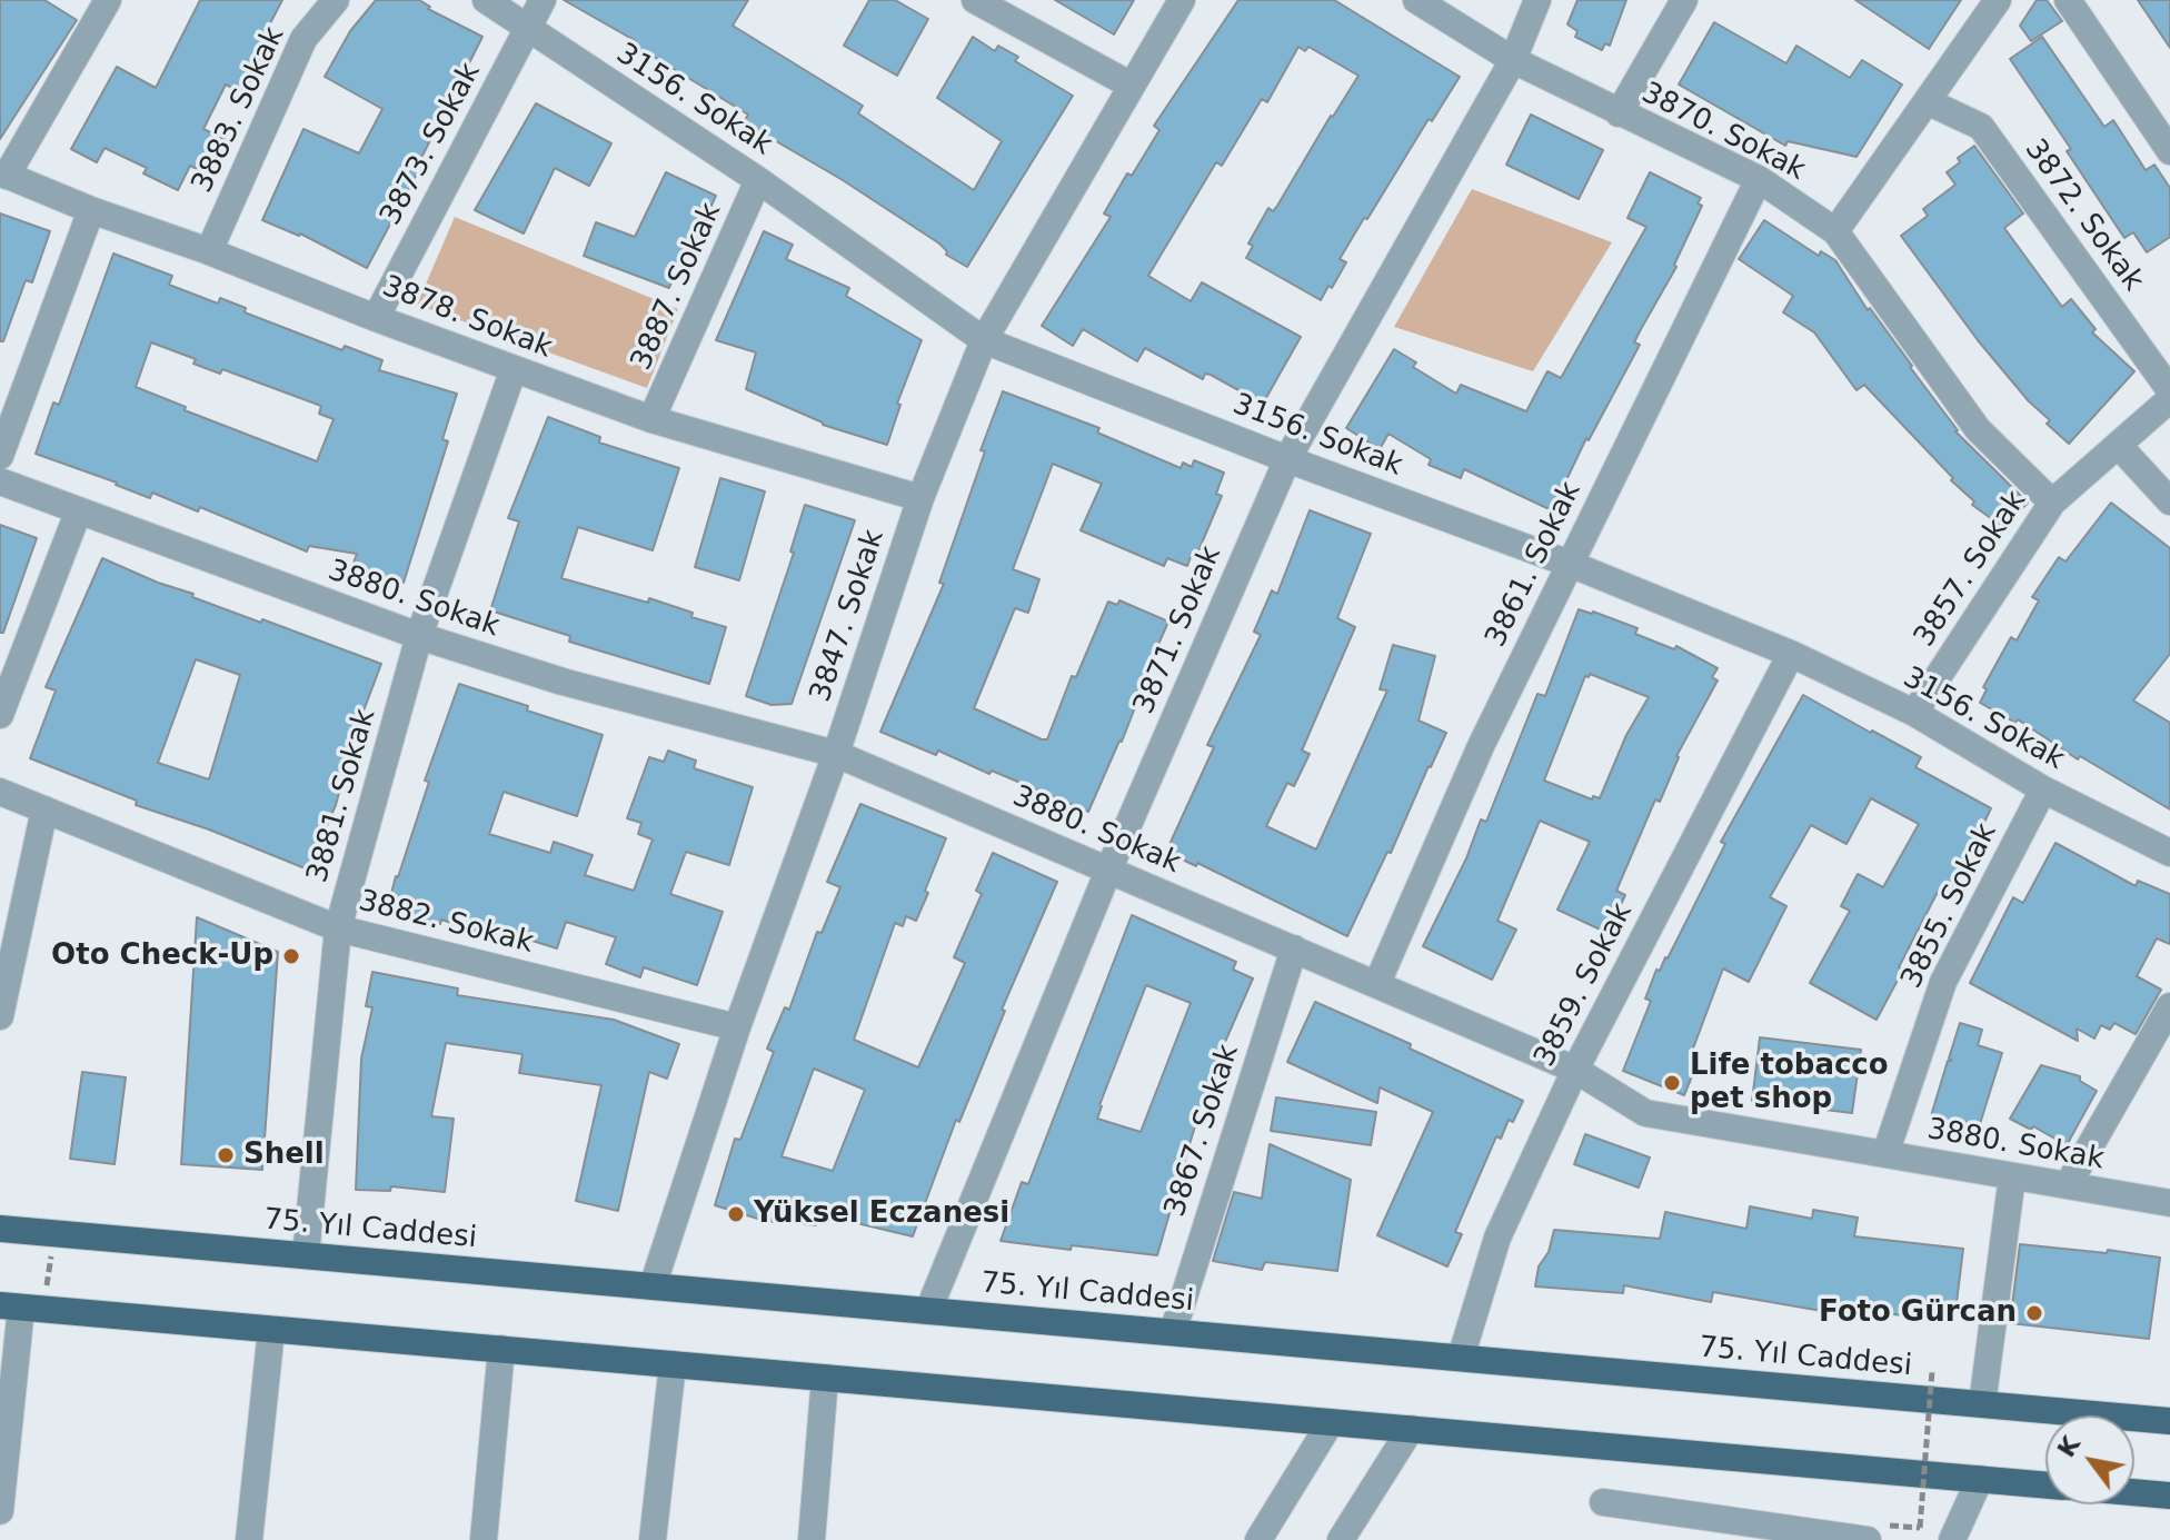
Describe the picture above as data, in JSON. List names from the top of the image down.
{
  "streets": {
    "main road": ["75. Yıl Caddesi"],
    "street": [
      "3156. Sokak",
      "3883. Sokak",
      "3870. Sokak",
      "3873. Sokak",
      "3872. Sokak",
      "3887. Sokak",
      "3878. Sokak",
      "3861. Sokak",
      "3857. Sokak",
      "3880. Sokak",
      "3847. Sokak",
      "3871. Sokak",
      "3881. Sokak",
      "3855. Sokak",
      "3882. Sokak",
      "3859. Sokak",
      "3867. Sokak"
    ]
  },
  "crossings": [
    ["3156. Sokak", "3873. Sokak"],
    ["3156. Sokak", "3887. Sokak"],
    ["3156. Sokak", "3861. Sokak"],
    ["3156. Sokak", "3857. Sokak"],
    ["3156. Sokak", "3847. Sokak"],
    ["3156. Sokak", "3871. Sokak"],
    ["3156. Sokak", "3855. Sokak"],
    ["3156. Sokak", "3859. Sokak"],
    ["3883. Sokak", "3878. Sokak"],
    ["3870. Sokak", "3861. Sokak"],
    ["3870. Sokak", "3857. Sokak"],
    ["3870. Sokak", "3871. Sokak"],
    ["3873. Sokak", "3878. Sokak"],
    ["3887. Sokak", "3878. Sokak"],
    ["3878. Sokak", "3847. Sokak"],
    ["3878. Sokak", "3881. Sokak"],
    ["3861. Sokak", "3880. Sokak"],
    ["3880. Sokak", "3847. Sokak"],
    ["3880. Sokak", "3871. Sokak"],
    ["3880. Sokak", "3881. Sokak"],
    ["3880. Sokak", "3855. Sokak"],
    ["3880. Sokak", "3859. Sokak"],
    ["3880. Sokak", "3867. Sokak"],
    ["3847. Sokak", "3882. Sokak"],
    ["3847. Sokak", "75. Yıl Caddesi"],
    ["3871. Sokak", "75. Yıl Caddesi"],
    ["3881. Sokak", "3882. Sokak"],
    ["3881. Sokak", "75. Yıl Caddesi"],
    ["3859. Sokak", "75. Yıl Caddesi"],
    ["3867. Sokak", "75. Yıl Caddesi"]
  ],
  "places": [
    "Oto Check-Up",
    "Life tobacco pet shop",
    "Shell",
    "Yüksel Eczanesi",
    "Foto Gürcan"
  ],
  "north": "top left"
}
